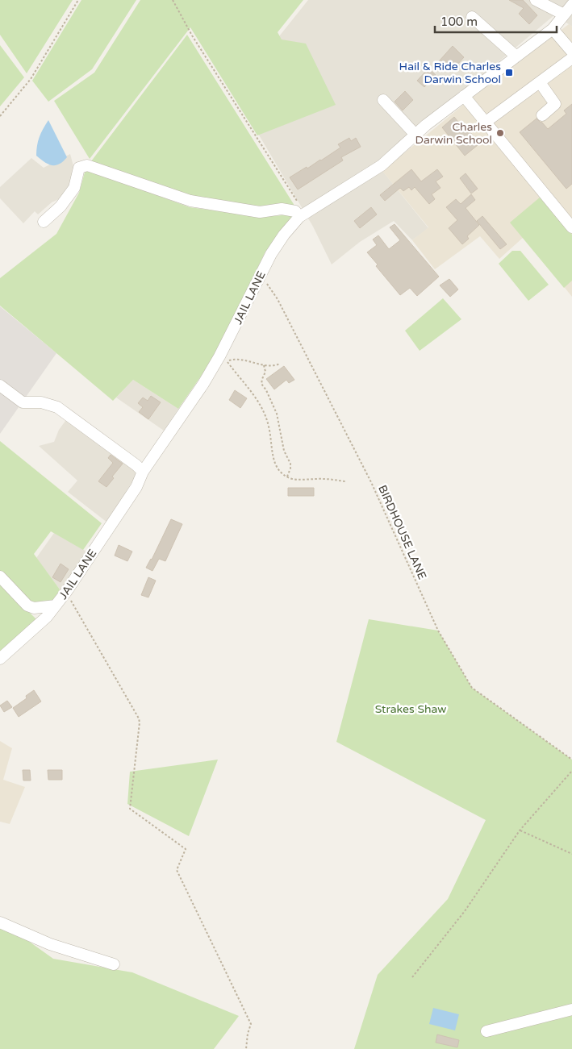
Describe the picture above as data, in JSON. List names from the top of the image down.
{
  "streets": {
    "street": ["JAIL LANE"],
    "path": ["BIRDHOUSE LANE"]
  },
  "crossings": [
    ["JAIL LANE", "BIRDHOUSE LANE"]
  ],
  "parks": ["Strakes Shaw"],
  "places": {
    "transit": ["Hail & Ride Charles Darwin School"],
    "other": ["Charles Darwin School"]
  },
  "scale_bar": "100 m"
}
